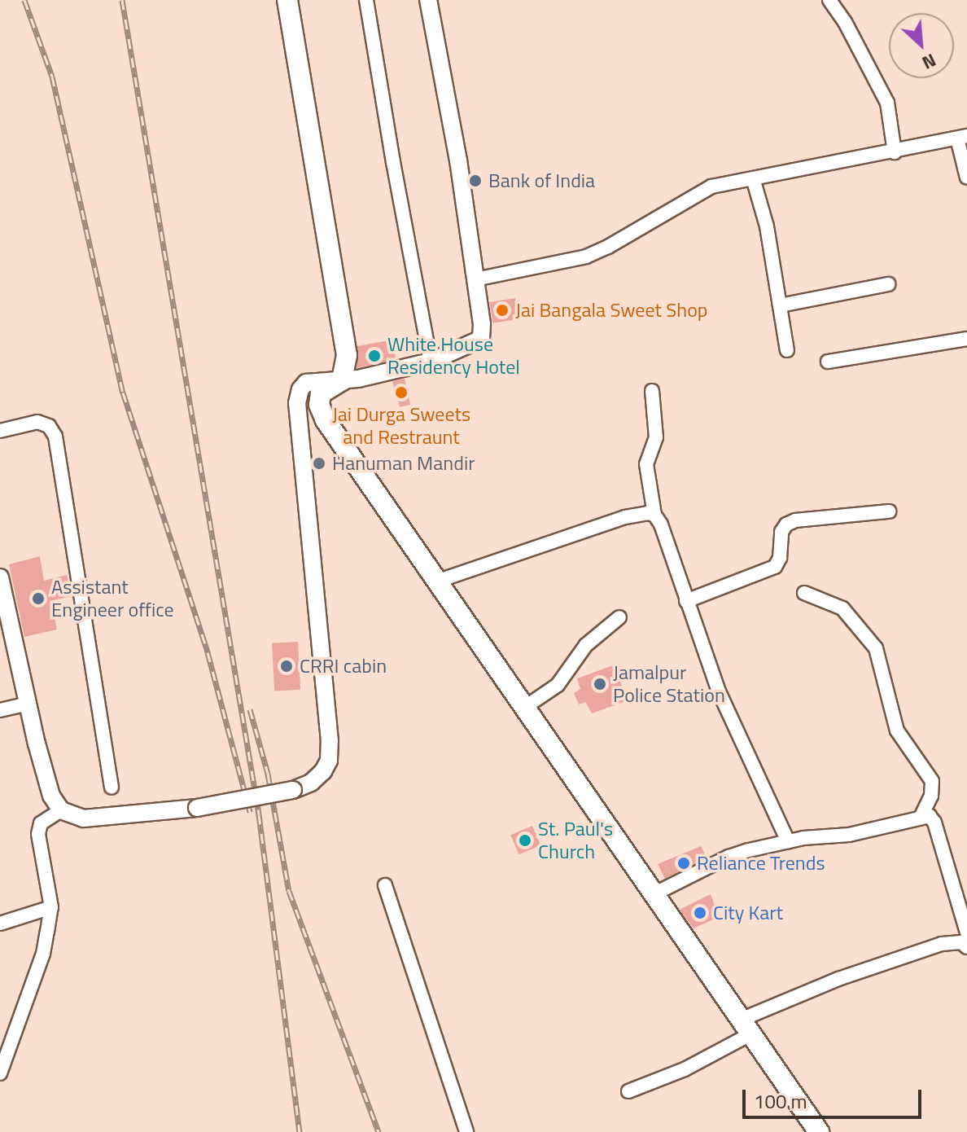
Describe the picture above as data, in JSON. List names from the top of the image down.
{
  "places": [
    "Bank of India",
    "Jai Bangala Sweet Shop",
    "White House Residency Hotel",
    "Jai Durga Sweets and Restraunt",
    "Hanuman Mandir",
    "Assistant Engineer office",
    "CRRI cabin",
    "Jamalpur Police Station",
    "St. Paul's Church",
    "Reliance Trends",
    "City Kart"
  ],
  "scale_bar": "100 m",
  "north": "bottom right"
}
